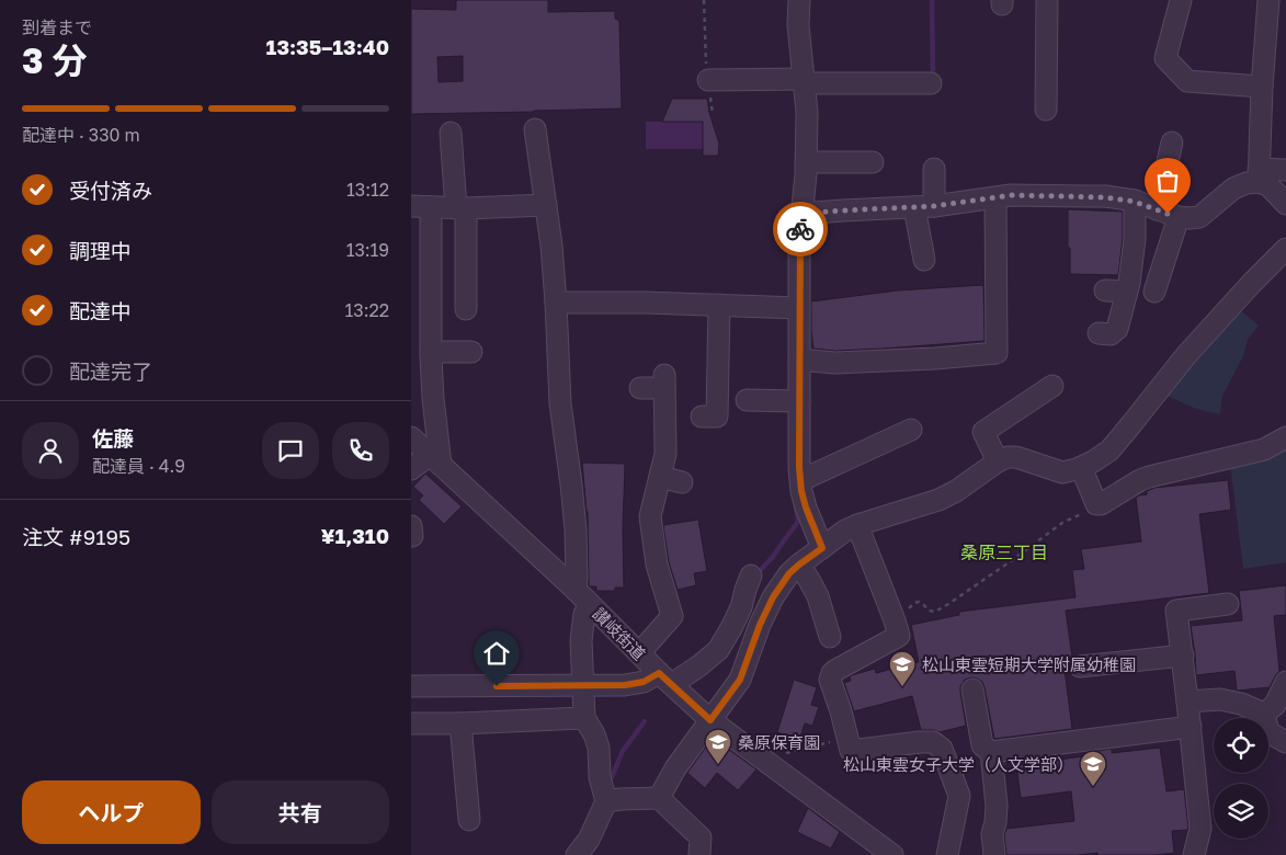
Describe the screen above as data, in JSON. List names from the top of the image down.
{
  "streets": {
    "street": ["讃岐街道"]
  },
  "districts": ["桑原三丁目"],
  "places": {
    "school or university": ["松山東雲短期大学附属幼稚園", "桑原保育園", "松山東雲女子大学（人文学部）"]
  },
  "page": {
    "heading": ["3 分", "到着まで", "13:35–13:40"],
    "panel": [
      "佐藤",
      "配達員 · 4.9",
      "注文 #9195",
      "¥1,310"
    ],
    "bar": "配達中 · 330 m",
    "list": [
      ["受付済み", "13:12"],
      ["調理中", "13:19"],
      ["配達中", "13:22"],
      "配達完了"
    ],
    "buttons": ["ヘルプ", "共有"]
  }
}
